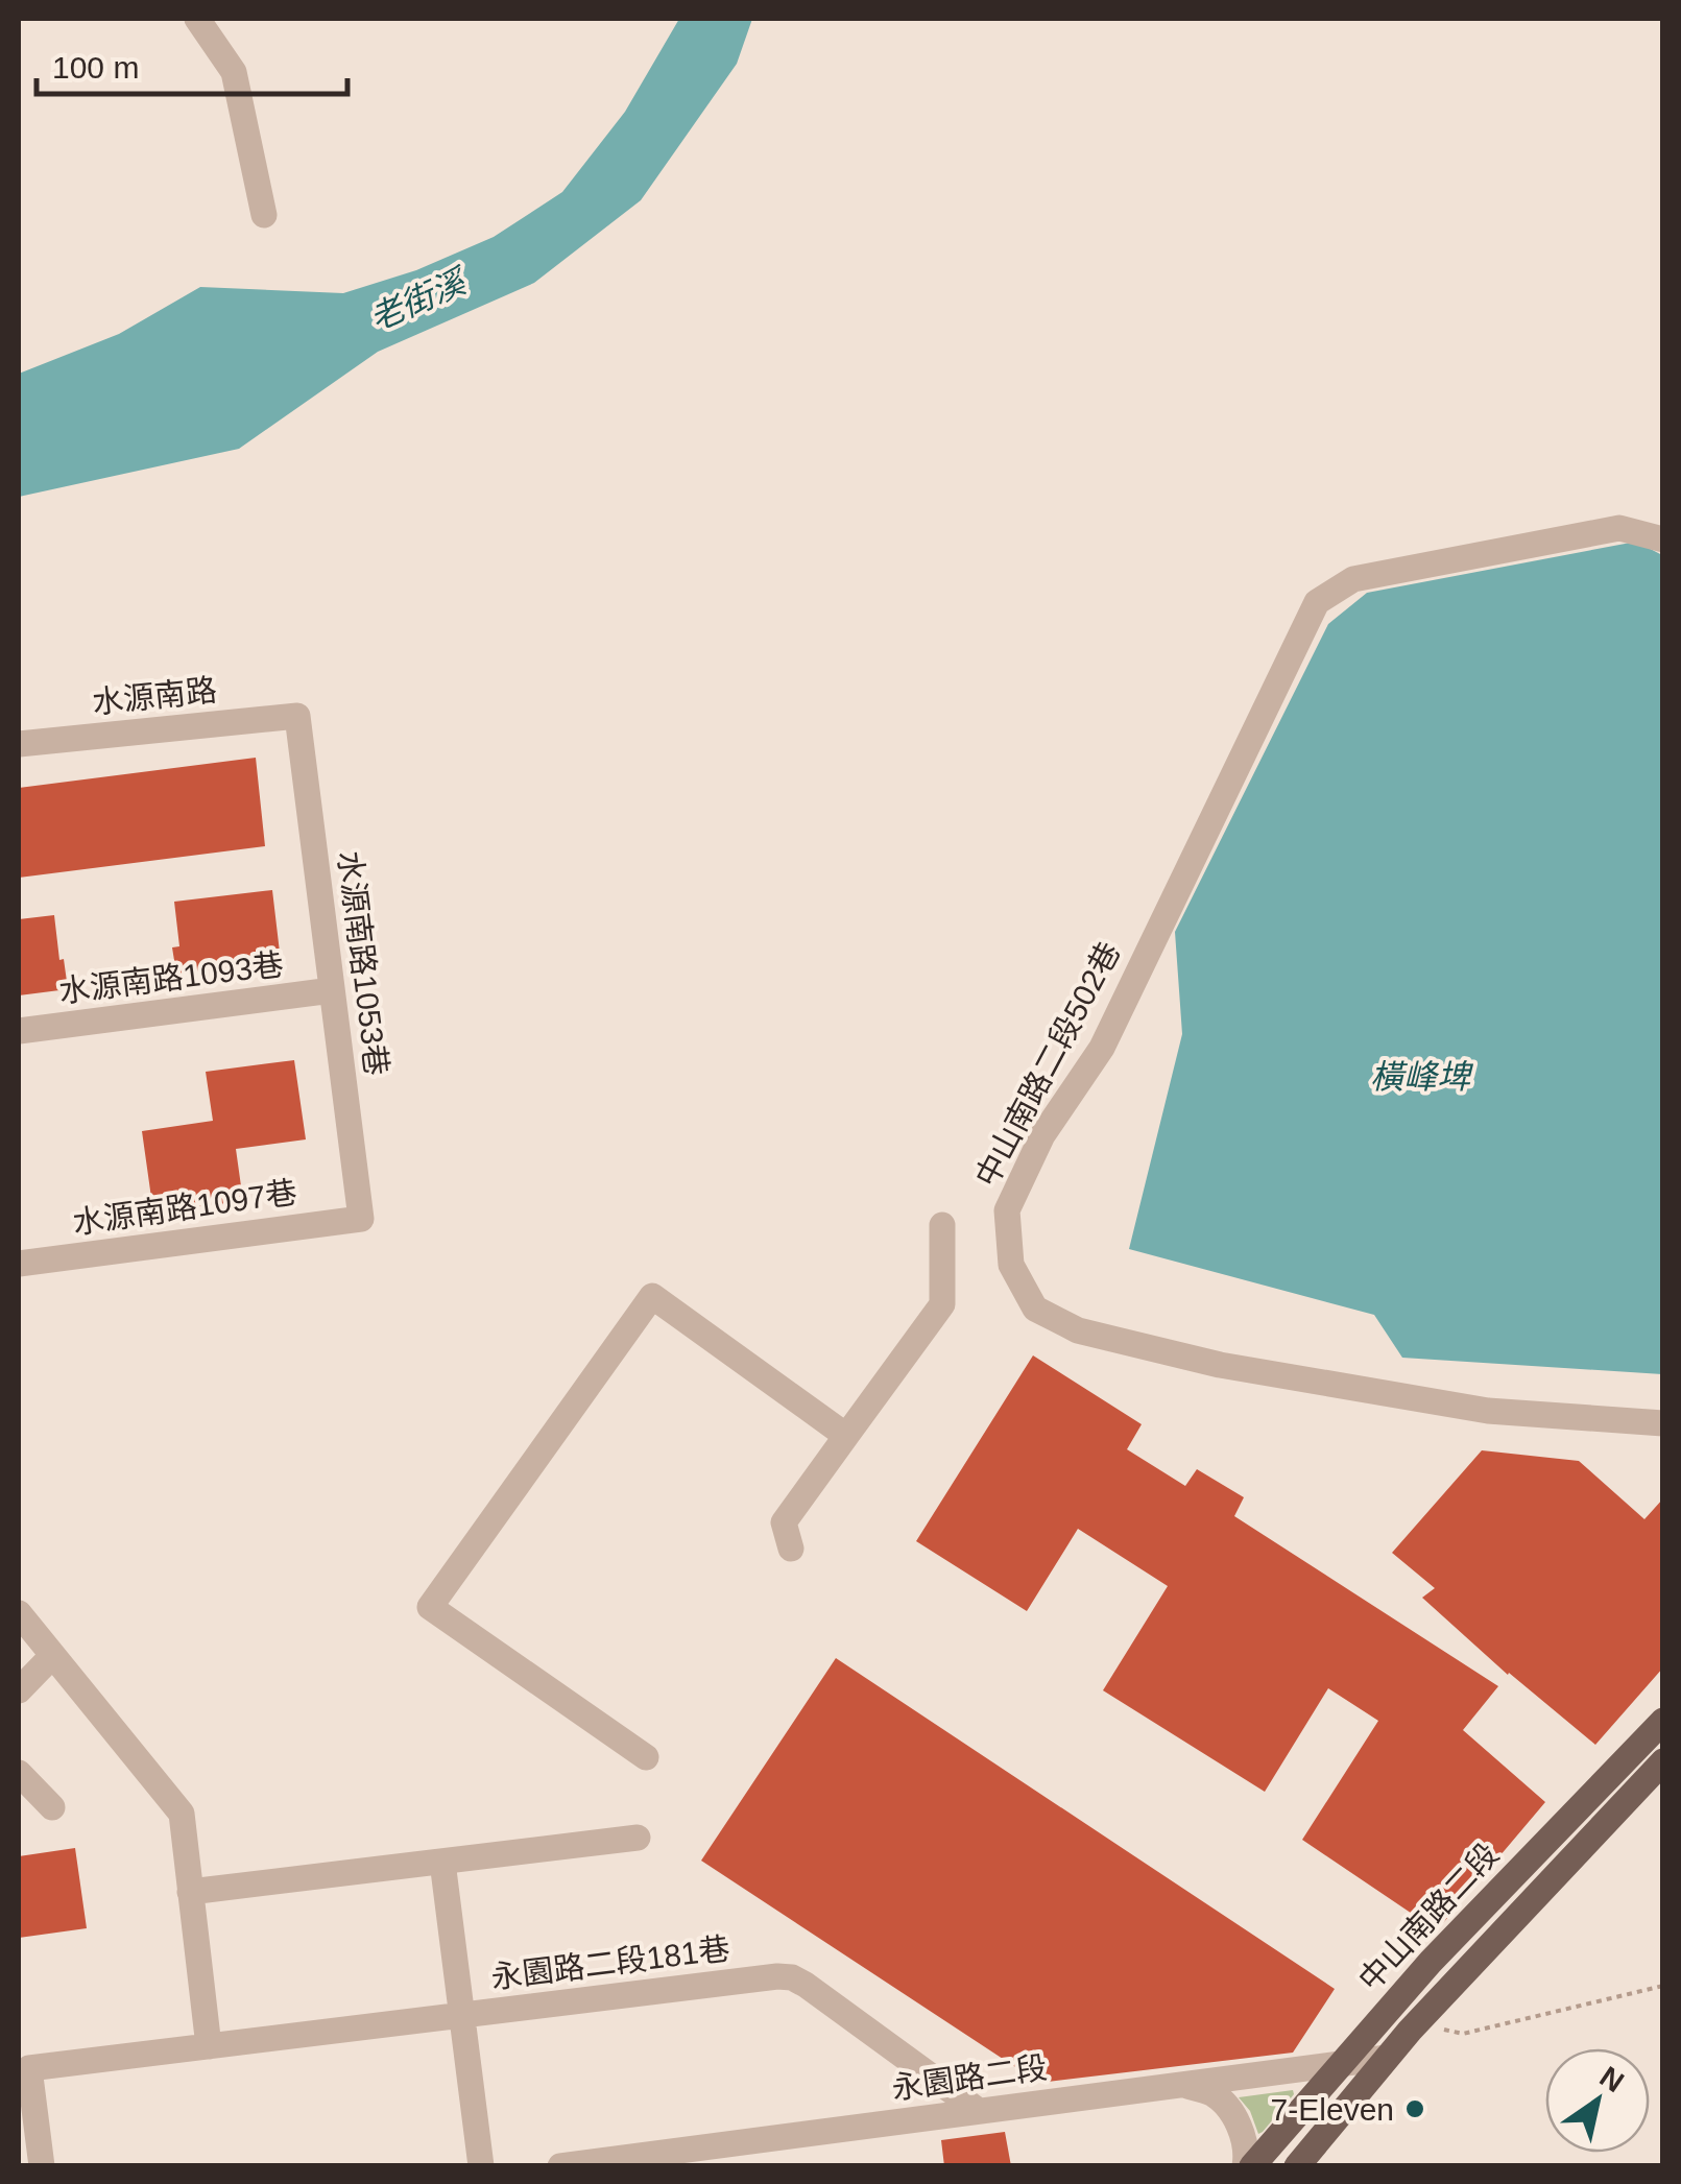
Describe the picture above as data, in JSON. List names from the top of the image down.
{
  "streets": {
    "main road": ["中山南路二段"],
    "street": [
      "水源南路",
      "水源南路1053巷",
      "水源南路1093巷",
      "中山南路二段502巷",
      "水源南路1097巷",
      "永園路二段181巷",
      "永園路二段"
    ]
  },
  "crossings": [
    ["水源南路", "水源南路1053巷"],
    ["水源南路1053巷", "水源南路1093巷"],
    ["水源南路1053巷", "水源南路1097巷"],
    ["中山南路二段", "永園路二段"],
    ["永園路二段181巷", "永園路二段"]
  ],
  "water": ["老街溪", "橫峰埤"],
  "places": ["7-Eleven"],
  "scale_bar": "100 m",
  "north": "top right"
}
